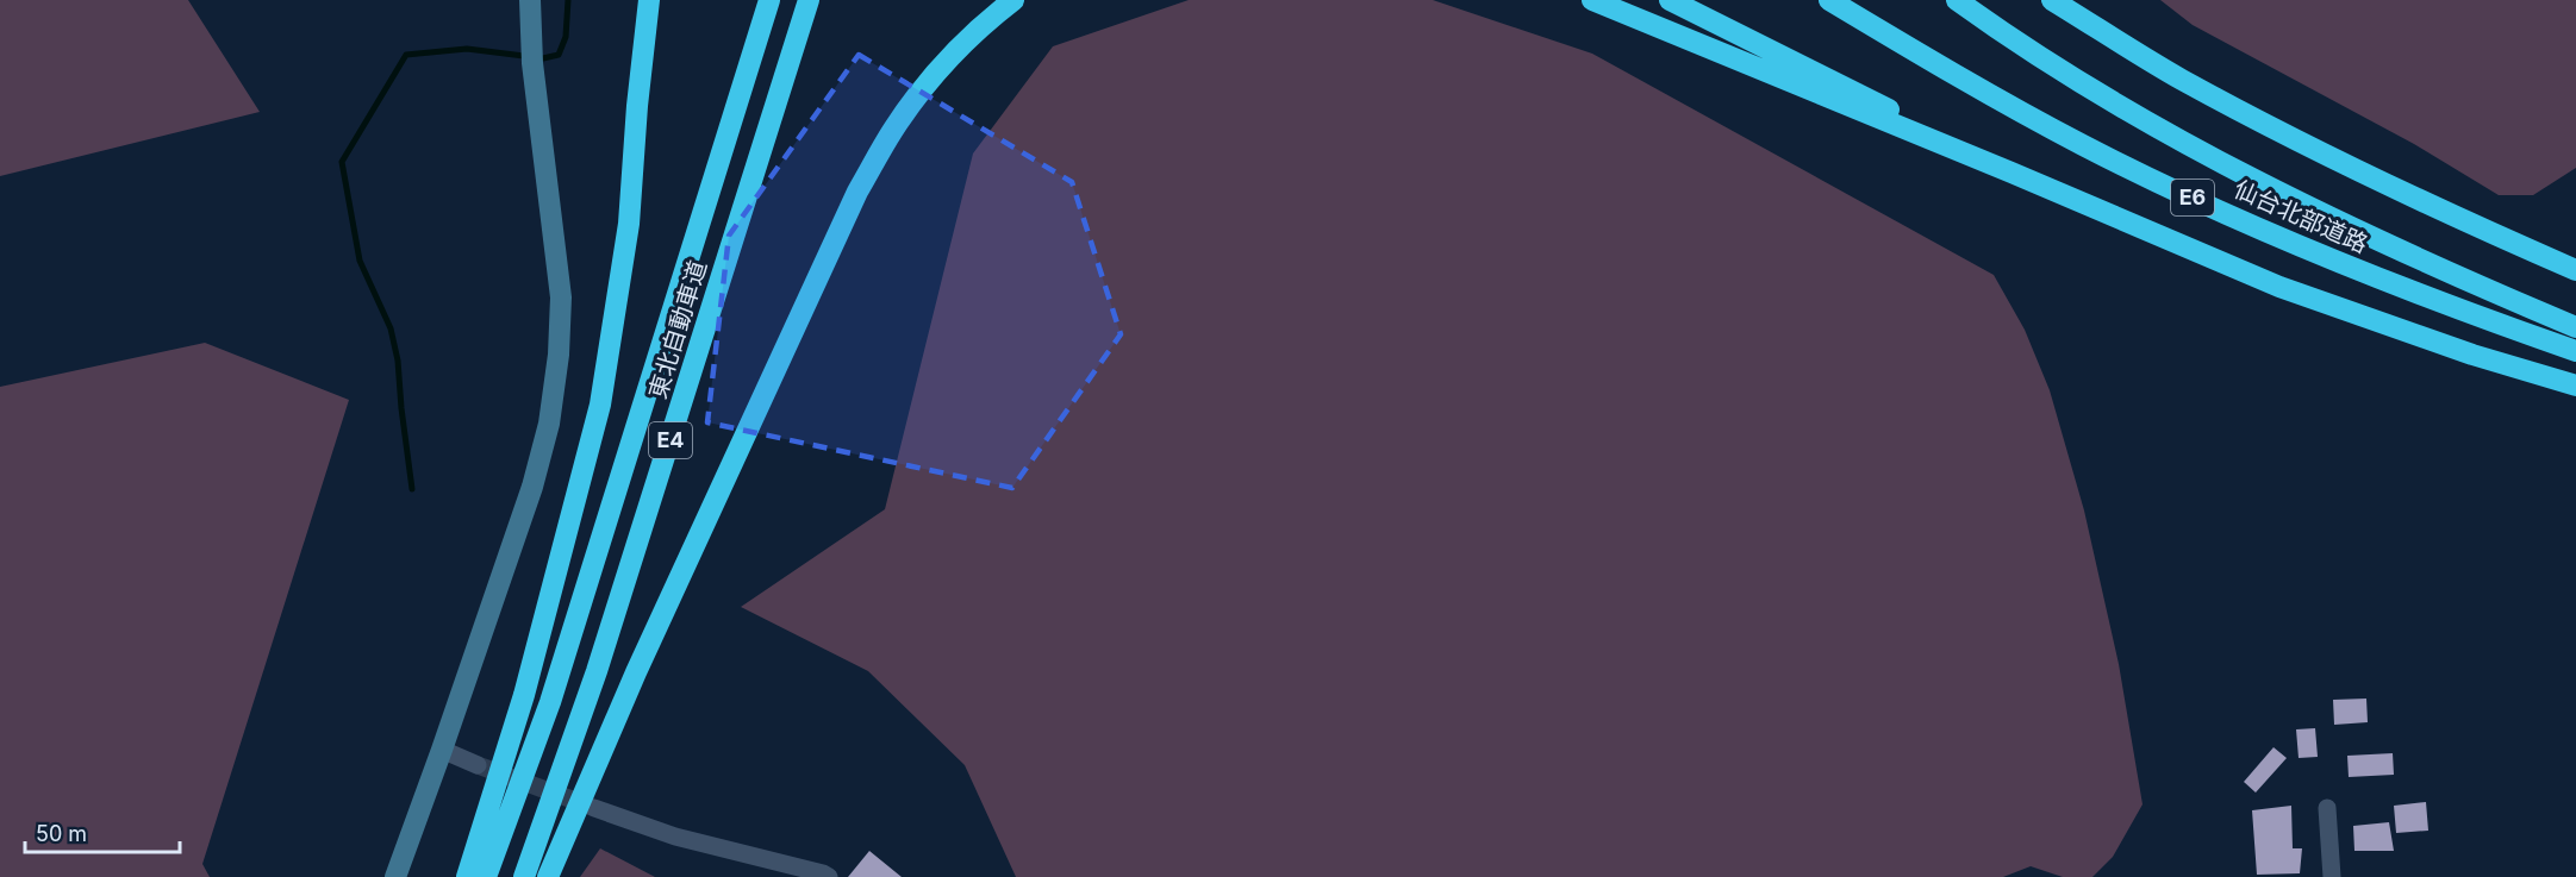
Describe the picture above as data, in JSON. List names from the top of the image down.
{
  "streets": {
    "highway": [
      "E6",
      "仙台北部道路",
      "東北自動車道",
      "E4"
    ]
  },
  "scale_bar": "50 m"
}
